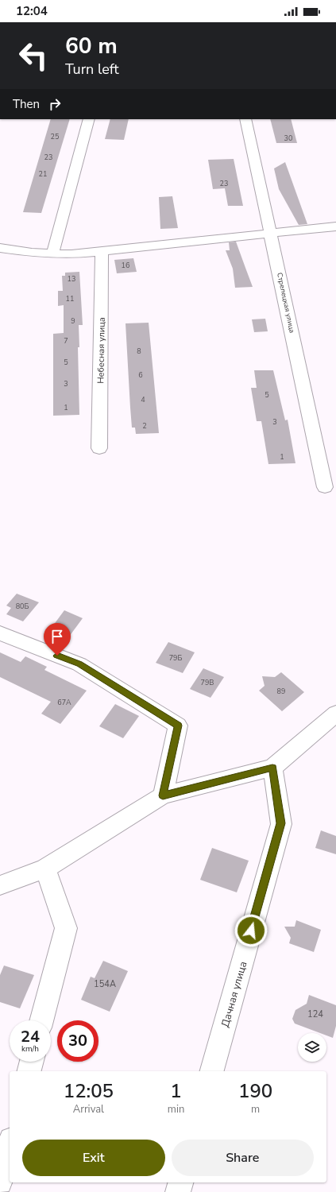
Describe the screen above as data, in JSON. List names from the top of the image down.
{
  "streets": {
    "street": ["Стрелецкая улица", "Небесная улица", "Дачная улица"]
  },
  "house_numbers": [
    "25",
    "30",
    "23",
    "21",
    "23",
    "16",
    "13",
    "11",
    "9",
    "7",
    "8",
    "5",
    "6",
    "3",
    "5",
    "4",
    "1",
    "3",
    "2",
    "1",
    "80Б",
    "79Б",
    "79В",
    "89",
    "67А",
    "154А",
    "124"
  ],
  "page": {
    "status": "12:04",
    "turn": ["60 m", "Turn left"],
    "then": "Then",
    "speed": "24 km/h",
    "limit": "30",
    "eta": [
      "12:05",
      "Arrival",
      "1",
      "min",
      "190",
      "m"
    ],
    "buttons": ["Exit", "Share"]
  }
}
